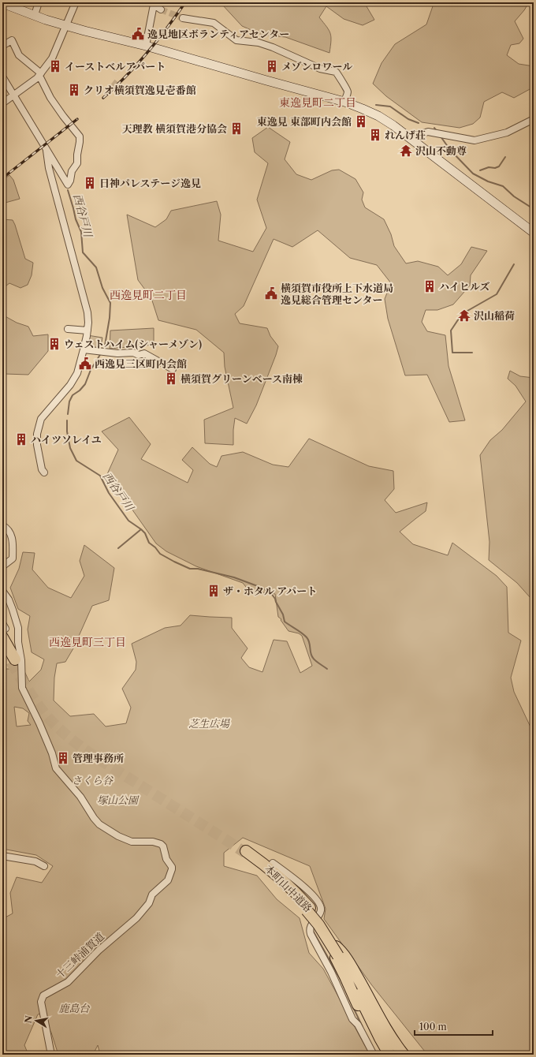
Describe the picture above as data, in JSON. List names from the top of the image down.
{
  "streets": {
    "highway": ["本町山中道路"],
    "street": ["十三峠浦賀道"]
  },
  "districts": ["東逸見町二丁目", "西逸見町二丁目", "西逸見町三丁目"],
  "water": ["西谷戸川"],
  "parks": [
    "芝生広場",
    "さくら谷",
    "塚山公園",
    "鹿島台"
  ],
  "places": {
    "public building": ["逸見地区ボランティアセンター", "横須賀市役所上下水道局 逸見総合管理センター", "西逸見三区町内会館"],
    "building": [
      "イーストベルアパート",
      "メゾンロワール",
      "クリオ横須賀逸見壱番館",
      "東逸見 東部町内会館",
      "天理教 横須賀港分協会",
      "れんげ荘",
      "日神パレステージ逸見",
      "ハイヒルズ",
      "ウェストハイム(シャーメゾン)",
      "横須賀グリーンベース南棟",
      "ハイツソレイユ",
      "ザ・ホタル アパート",
      "管理事務所"
    ],
    "temple": ["沢山不動尊", "沢山稲荷"]
  },
  "scale_bar": "100 m",
  "north": "left"
}
